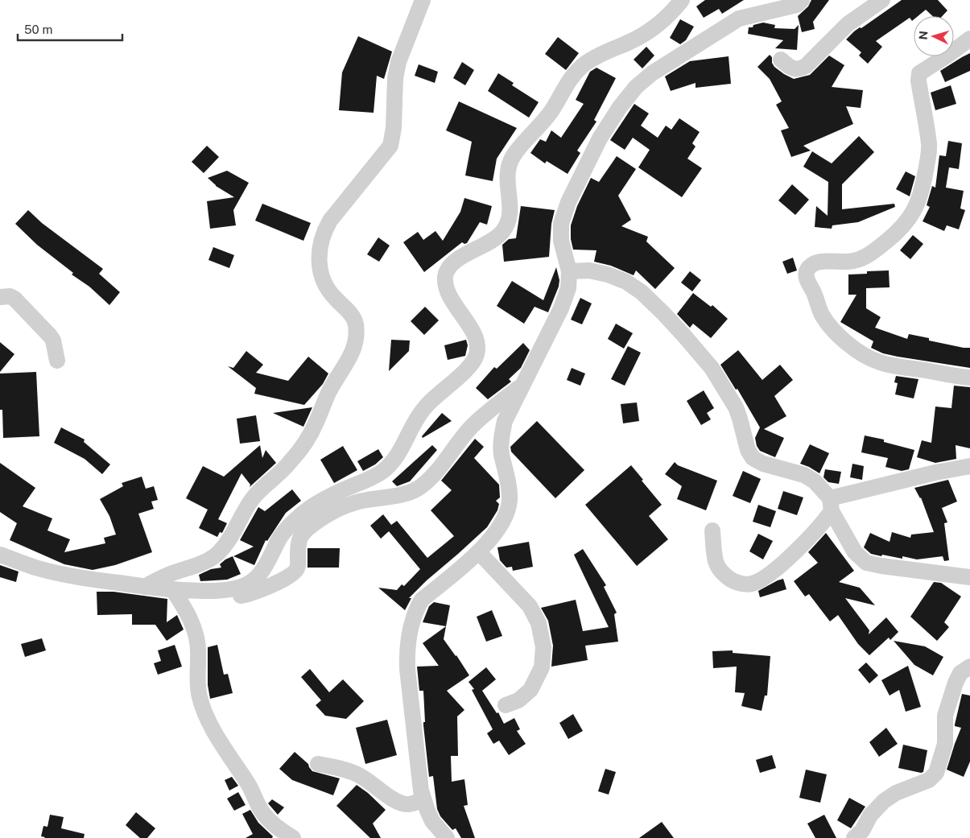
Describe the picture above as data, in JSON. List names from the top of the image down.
{
  "scale_bar": "50 m",
  "north": "left"
}
